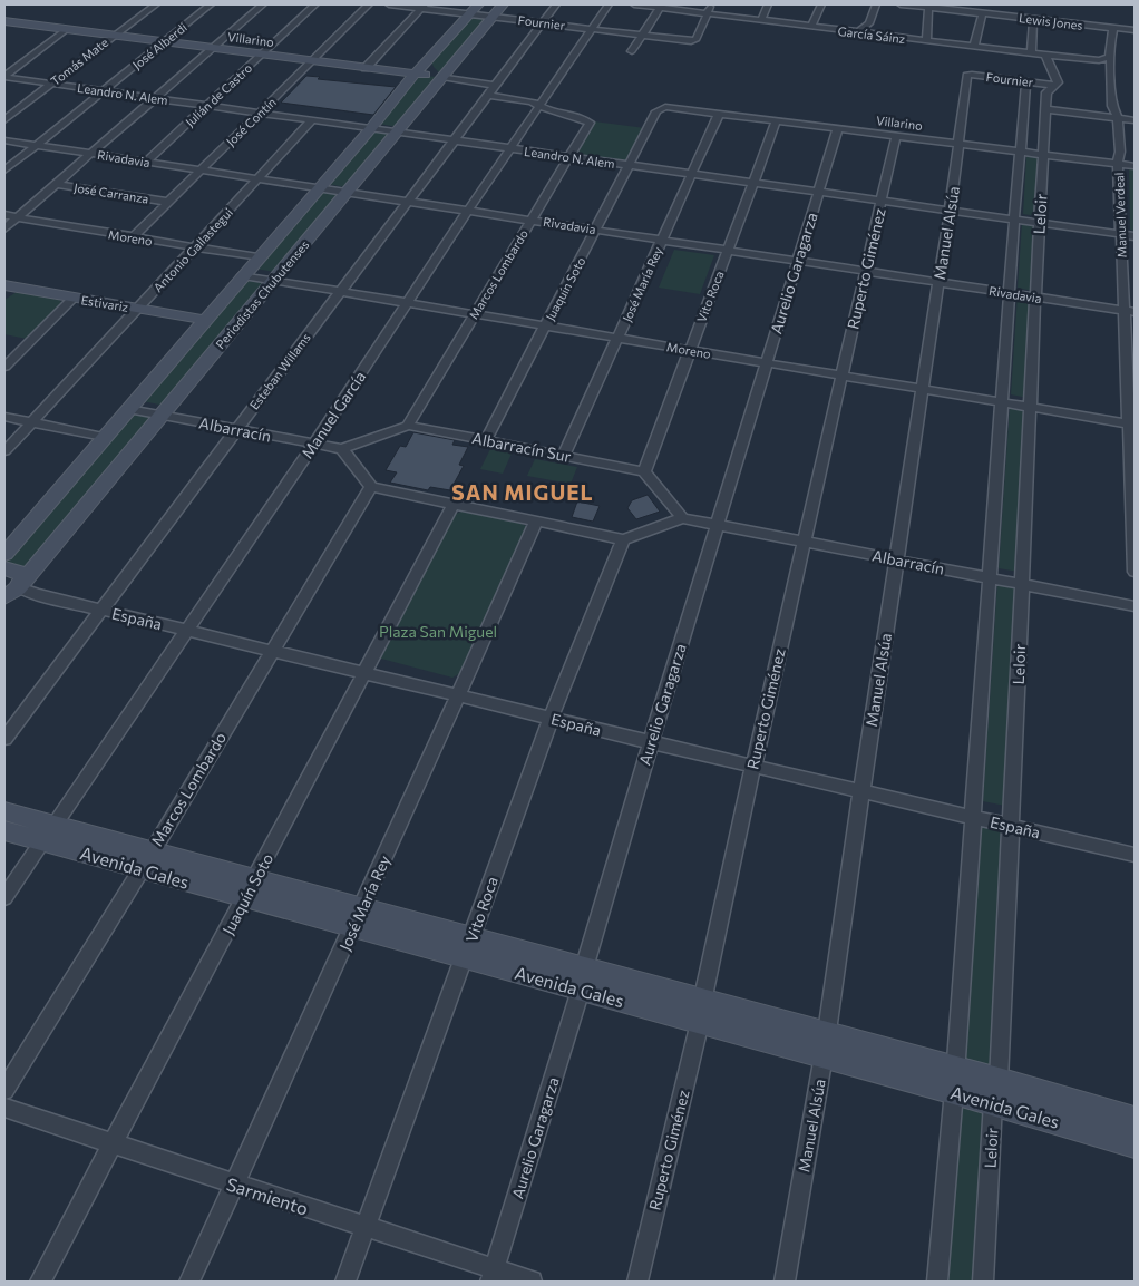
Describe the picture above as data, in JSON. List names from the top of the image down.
{
  "streets": {
    "street": [
      "Lewis Jones",
      "Fournier",
      "García Sáinz",
      "Villarino",
      "José Alberdi",
      "Tomás Mate",
      "Leandro N. Alem",
      "Julián de Castro",
      "José Contín",
      "Rivadavia",
      "José Carranza",
      "Leloir",
      "Manuel Verdeal",
      "Manuel Alsúa",
      "Moreno",
      "Antonio Gallastegui",
      "Ruperto Giménez",
      "Aurelio Garagarza",
      "Marcos Lombardo",
      "José María Rey",
      "Juaquín Soto",
      "Periodistas Chubutenses",
      "Vito Roca",
      "Estivariz",
      "Esteban Willams",
      "Manuel García",
      "Albarracín",
      "Albarracín Sur",
      "España",
      "Avenida Gales",
      "Sarmiento"
    ]
  },
  "crossings": [
    ["Lewis Jones", "Manuel Verdeal"],
    ["Fournier", "García Sáinz"],
    ["Fournier", "Leloir"],
    ["Fournier", "Manuel Alsúa"],
    ["Fournier", "Periodistas Chubutenses"],
    ["Fournier", "Esteban Willams"],
    ["Fournier", "Manuel García"],
    ["García Sáinz", "Leloir"],
    ["García Sáinz", "Manuel Verdeal"],
    ["Villarino", "José Alberdi"],
    ["Villarino", "Tomás Mate"],
    ["Villarino", "Julián de Castro"],
    ["Villarino", "José Contín"],
    ["Villarino", "Leloir"],
    ["Villarino", "Manuel Verdeal"],
    ["Villarino", "Manuel Alsúa"],
    ["Villarino", "Ruperto Giménez"],
    ["Villarino", "Aurelio Garagarza"],
    ["Villarino", "Marcos Lombardo"],
    ["Villarino", "José María Rey"],
    ["Villarino", "Juaquín Soto"],
    ["Villarino", "Periodistas Chubutenses"],
    ["Villarino", "Vito Roca"],
    ["Villarino", "Esteban Willams"],
    ["Villarino", "Manuel García"],
    ["José Alberdi", "Leandro N. Alem"],
    ["José Alberdi", "Rivadavia"],
    ["Tomás Mate", "Leandro N. Alem"],
    ["Leandro N. Alem", "Julián de Castro"],
    ["Leandro N. Alem", "José Contín"],
    ["Leandro N. Alem", "Leloir"],
    ["Leandro N. Alem", "Manuel Verdeal"],
    ["Leandro N. Alem", "Manuel Alsúa"],
    ["Leandro N. Alem", "Antonio Gallastegui"],
    ["Leandro N. Alem", "Ruperto Giménez"],
    ["Leandro N. Alem", "Aurelio Garagarza"],
    ["Leandro N. Alem", "Marcos Lombardo"],
    ["Leandro N. Alem", "José María Rey"],
    ["Leandro N. Alem", "Juaquín Soto"],
    ["Leandro N. Alem", "Periodistas Chubutenses"],
    ["Leandro N. Alem", "Vito Roca"],
    ["Leandro N. Alem", "Esteban Willams"],
    ["Leandro N. Alem", "Manuel García"],
    ["Julián de Castro", "Rivadavia"],
    ["José Contín", "Rivadavia"],
    ["José Contín", "José Carranza"],
    ["José Contín", "Moreno"],
    ["Rivadavia", "Leloir"],
    ["Rivadavia", "Manuel Verdeal"],
    ["Rivadavia", "Manuel Alsúa"],
    ["Rivadavia", "Antonio Gallastegui"],
    ["Rivadavia", "Ruperto Giménez"],
    ["Rivadavia", "Aurelio Garagarza"],
    ["Rivadavia", "Marcos Lombardo"],
    ["Rivadavia", "José María Rey"],
    ["Rivadavia", "Juaquín Soto"],
    ["Rivadavia", "Periodistas Chubutenses"],
    ["Rivadavia", "Vito Roca"],
    ["Rivadavia", "Esteban Willams"],
    ["Rivadavia", "Manuel García"],
    ["Leloir", "Moreno"],
    ["Leloir", "Albarracín"],
    ["Leloir", "España"],
    ["Leloir", "Avenida Gales"],
    ["Manuel Verdeal", "Moreno"],
    ["Manuel Alsúa", "Moreno"],
    ["Manuel Alsúa", "Albarracín"],
    ["Manuel Alsúa", "España"],
    ["Manuel Alsúa", "Avenida Gales"],
    ["Moreno", "Antonio Gallastegui"],
    ["Moreno", "Ruperto Giménez"],
    ["Moreno", "Aurelio Garagarza"],
    ["Moreno", "Marcos Lombardo"],
    ["Moreno", "José María Rey"],
    ["Moreno", "Juaquín Soto"],
    ["Moreno", "Periodistas Chubutenses"],
    ["Moreno", "Vito Roca"],
    ["Moreno", "Esteban Willams"],
    ["Moreno", "Manuel García"],
    ["Antonio Gallastegui", "Estivariz"],
    ["Ruperto Giménez", "Albarracín"],
    ["Ruperto Giménez", "España"],
    ["Ruperto Giménez", "Avenida Gales"],
    ["Aurelio Garagarza", "Albarracín"],
    ["Aurelio Garagarza", "España"],
    ["Aurelio Garagarza", "Avenida Gales"],
    ["Aurelio Garagarza", "Sarmiento"],
    ["Marcos Lombardo", "Albarracín Sur"],
    ["Marcos Lombardo", "España"],
    ["Marcos Lombardo", "Avenida Gales"],
    ["José María Rey", "Albarracín Sur"],
    ["José María Rey", "España"],
    ["José María Rey", "Avenida Gales"],
    ["José María Rey", "Sarmiento"],
    ["Juaquín Soto", "Albarracín Sur"],
    ["Juaquín Soto", "España"],
    ["Juaquín Soto", "Avenida Gales"],
    ["Juaquín Soto", "Sarmiento"],
    ["Periodistas Chubutenses", "Estivariz"],
    ["Periodistas Chubutenses", "Albarracín"],
    ["Periodistas Chubutenses", "España"],
    ["Vito Roca", "Albarracín Sur"],
    ["Vito Roca", "España"],
    ["Vito Roca", "Avenida Gales"],
    ["Vito Roca", "Sarmiento"],
    ["Esteban Willams", "Albarracín"],
    ["Esteban Willams", "España"],
    ["Manuel García", "Albarracín"],
    ["Manuel García", "España"],
    ["Manuel García", "Avenida Gales"],
    ["Albarracín", "Albarracín Sur"]
  ],
  "districts": ["SAN MIGUEL"],
  "parks": ["Plaza San Miguel"]
}
